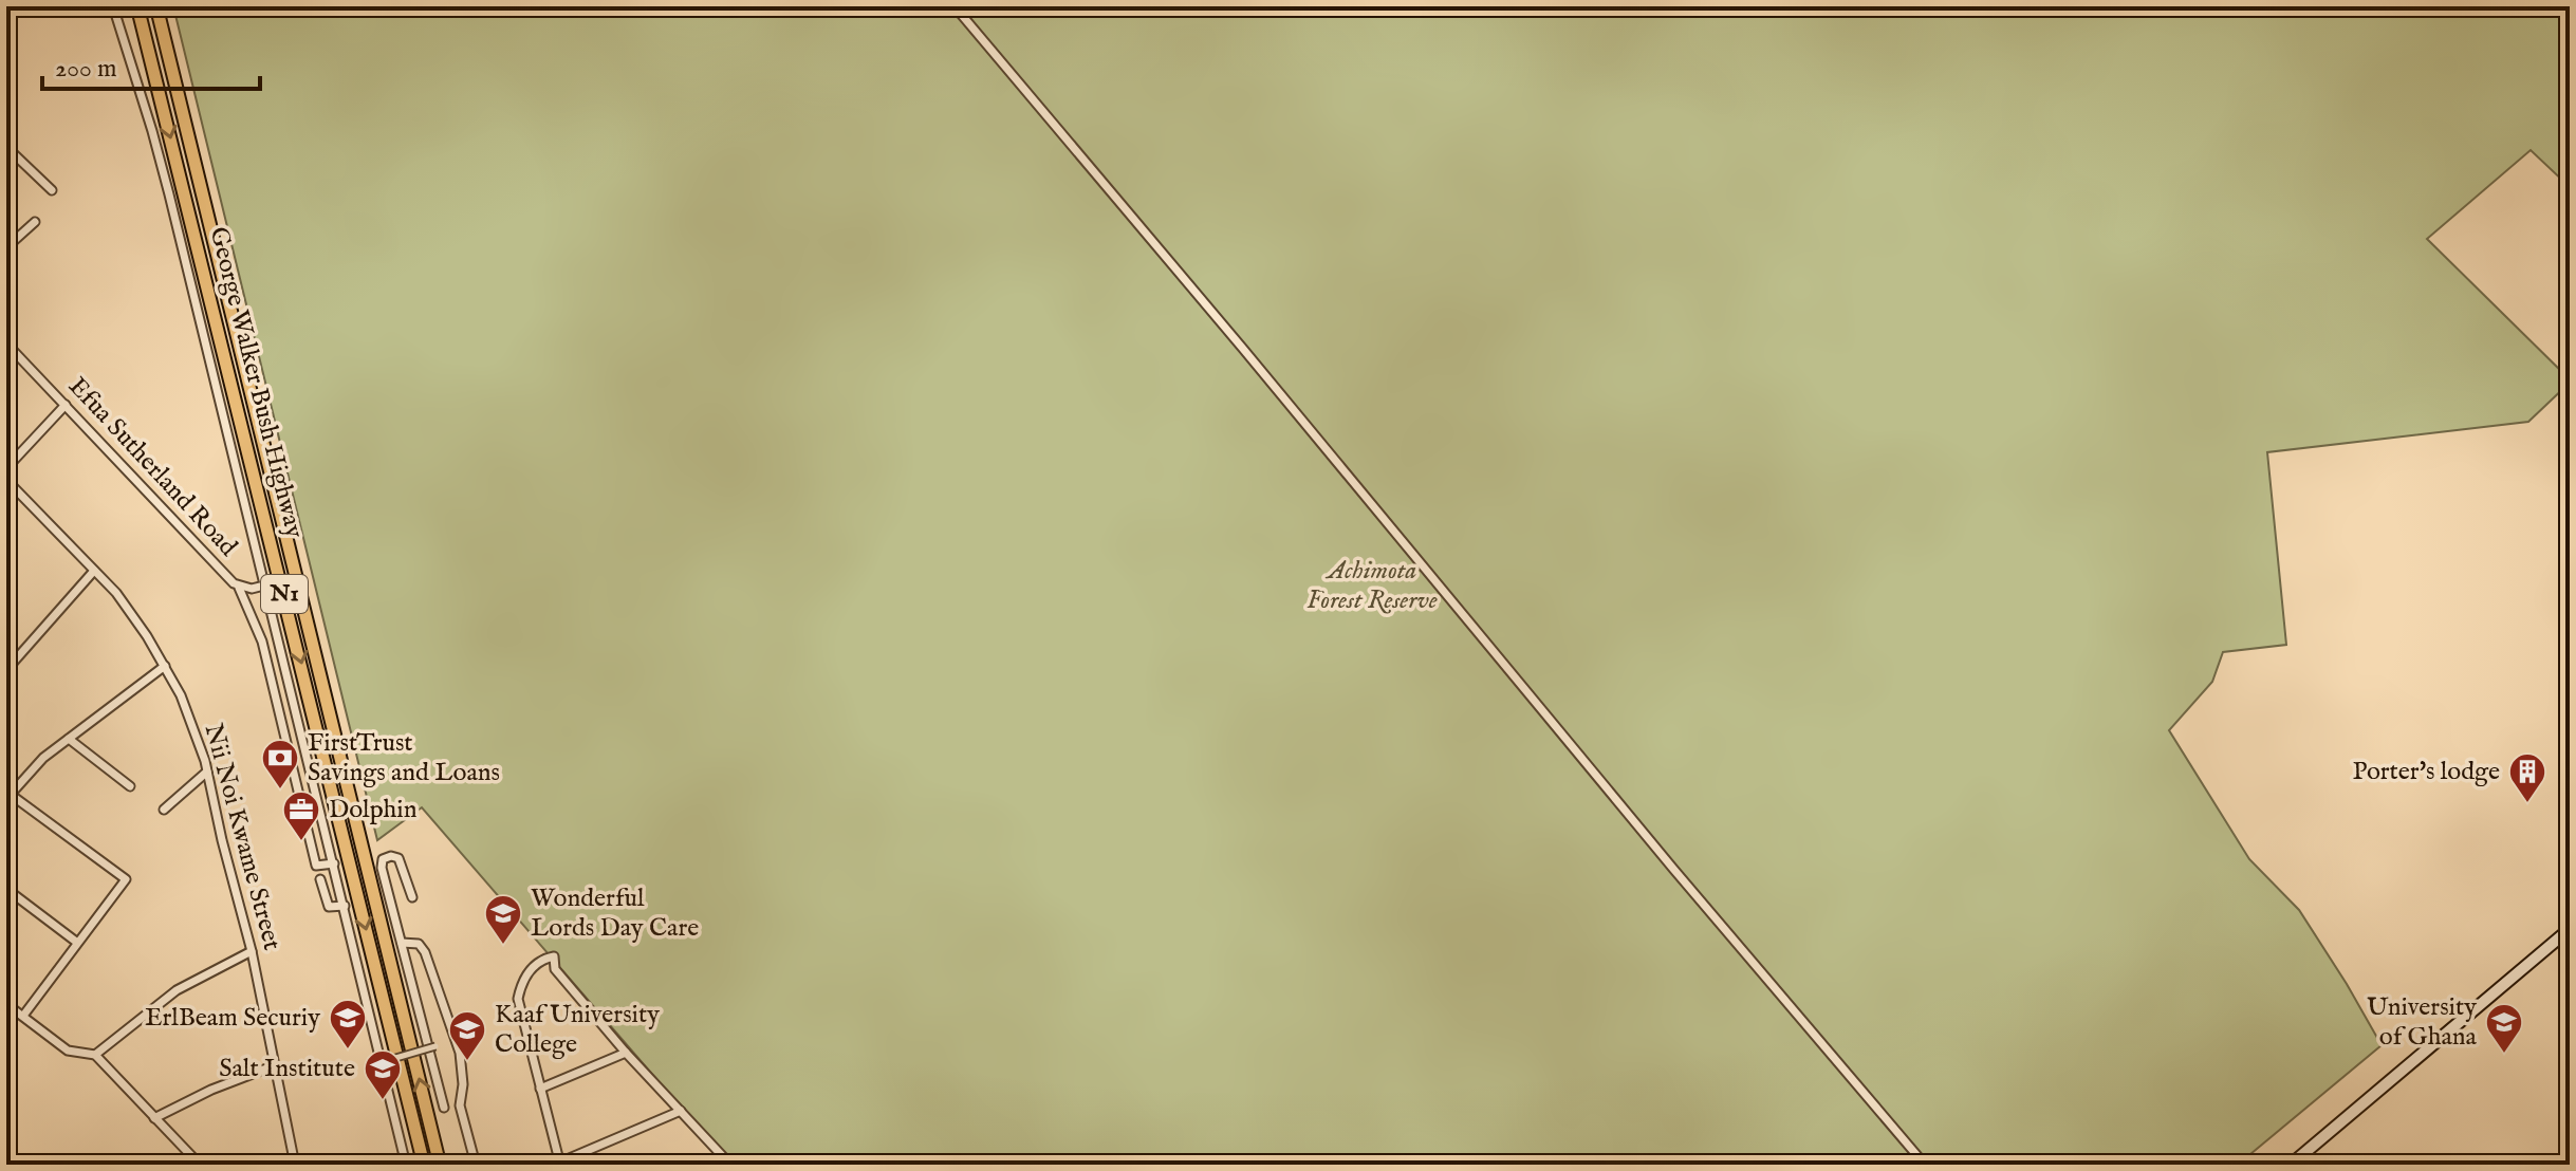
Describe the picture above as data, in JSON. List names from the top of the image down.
{
  "streets": {
    "highway": ["George Walker Bush Highway", "N1"],
    "street": ["Efua Sutherland Road", "Nii Noi Kwame Street"]
  },
  "crossings": [
    ["George Walker Bush Highway", "Efua Sutherland Road"]
  ],
  "parks": ["Achimota Forest Reserve"],
  "places": {
    "bank": ["FirstTrust Savings and Loans"],
    "building": ["Porter's lodge"],
    "office": ["Dolphin"],
    "school or university": [
      "Wonderful Lords Day Care",
      "ErlBeam Securiy",
      "University of Ghana",
      "Kaaf University College",
      "Salt Institute"
    ]
  },
  "scale_bar": "200 m"
}
